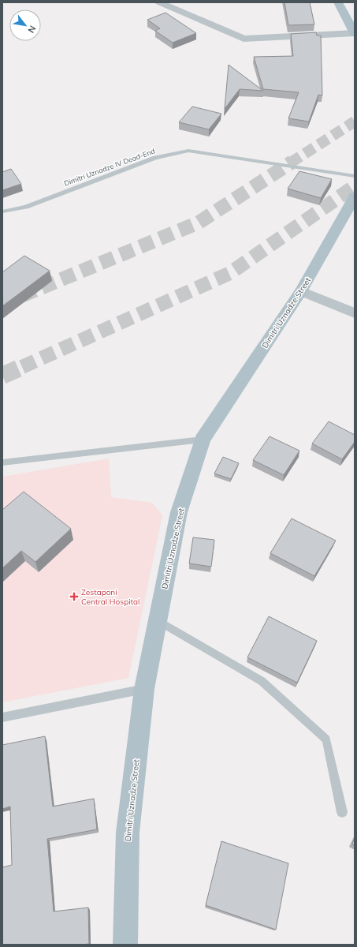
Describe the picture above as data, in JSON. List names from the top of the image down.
{
  "streets": {
    "main road": ["Dimitri Uznadze Street"],
    "lane": ["Dimitri Uznadze IV Dead-End"]
  },
  "places": {
    "health": ["Zestaponi Central Hospital"]
  },
  "north": "bottom right"
}
